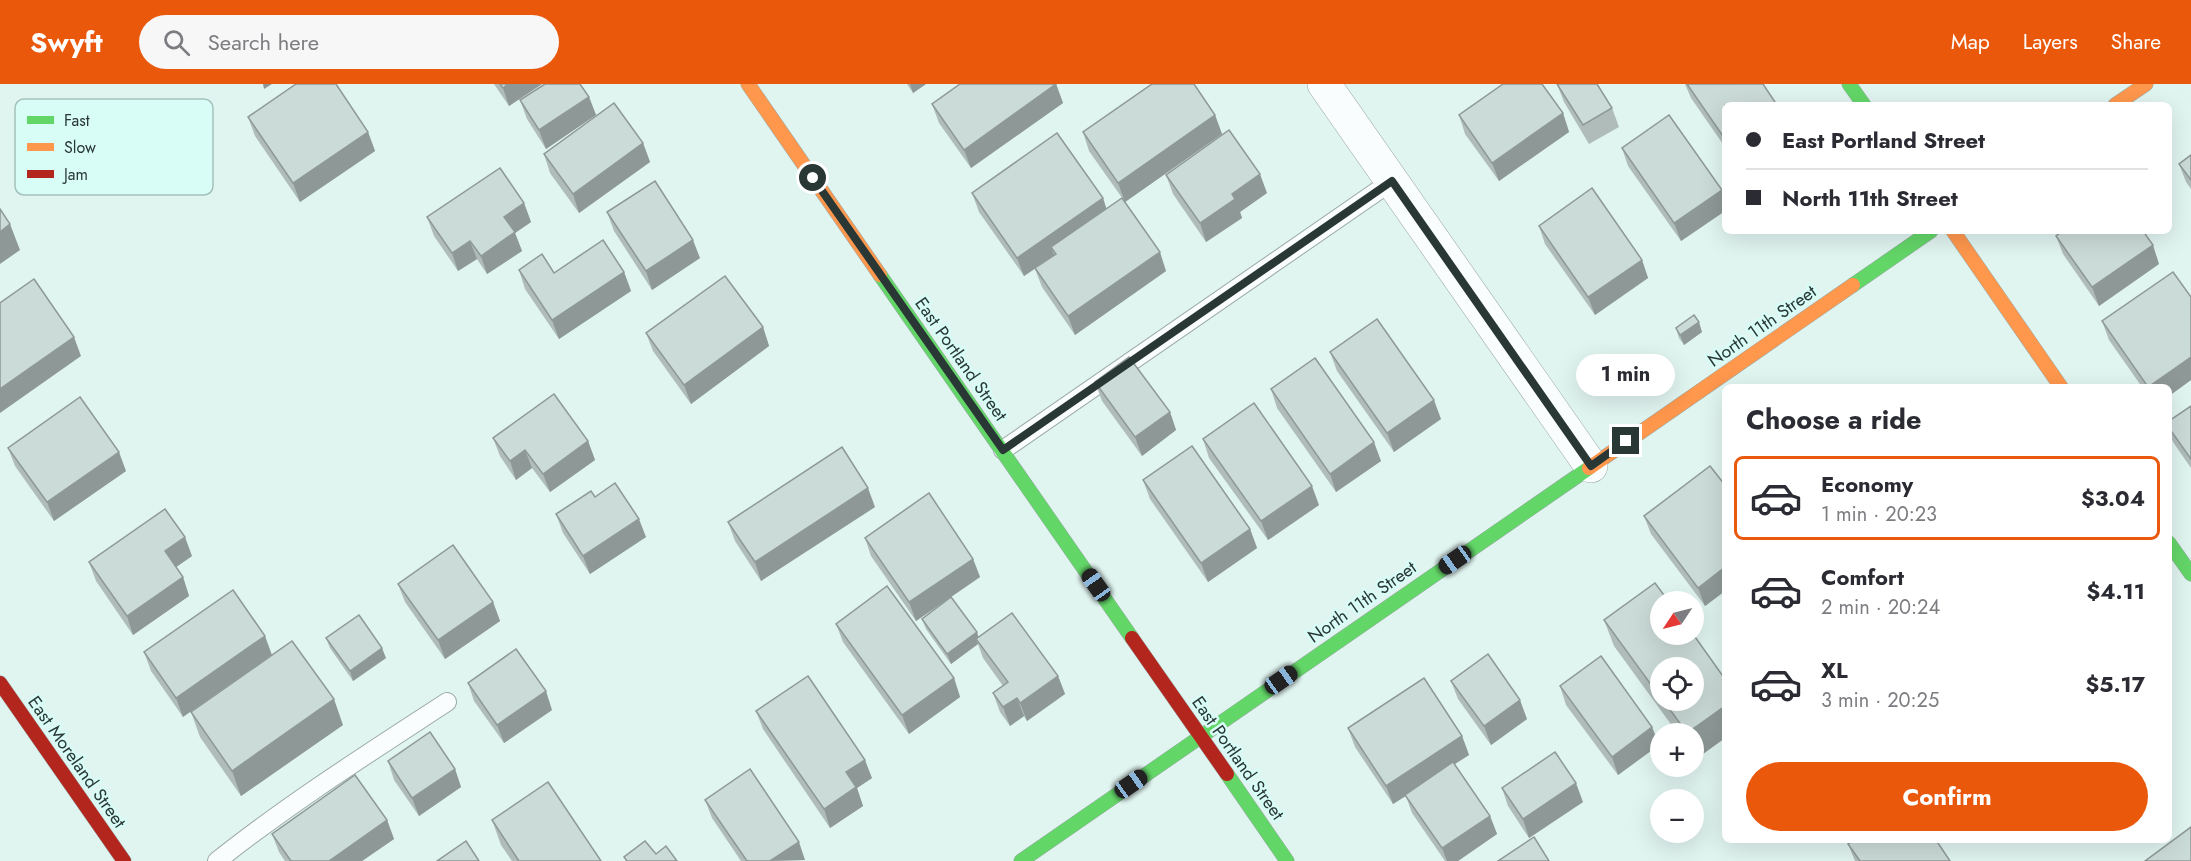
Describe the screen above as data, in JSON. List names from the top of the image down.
{
  "streets": {
    "street": ["North 11th Street", "East Portland Street", "East Moreland Street"]
  },
  "crossings": [
    ["North 11th Street", "East Portland Street"]
  ],
  "legend": ["Fast", "Slow", "Jam"],
  "north": "bottom left",
  "page": {
    "header": "Swyft",
    "search": "Search here",
    "nav": ["Map", "Layers", "Share"],
    "banner": ["East Portland Street", "North 11th Street"],
    "bubble": "1 min",
    "heading": "Choose a ride",
    "list": [
      {
        "name": "Economy",
        "note": "1 min · 20:23",
        "value": "$3.04"
      },
      {
        "name": "Comfort",
        "note": "2 min · 20:24",
        "value": "$4.11"
      },
      {
        "name": "XL",
        "note": "3 min · 20:25",
        "value": "$5.17"
      }
    ],
    "map_buttons": ["+", "−"],
    "buttons": "Confirm"
  }
}
